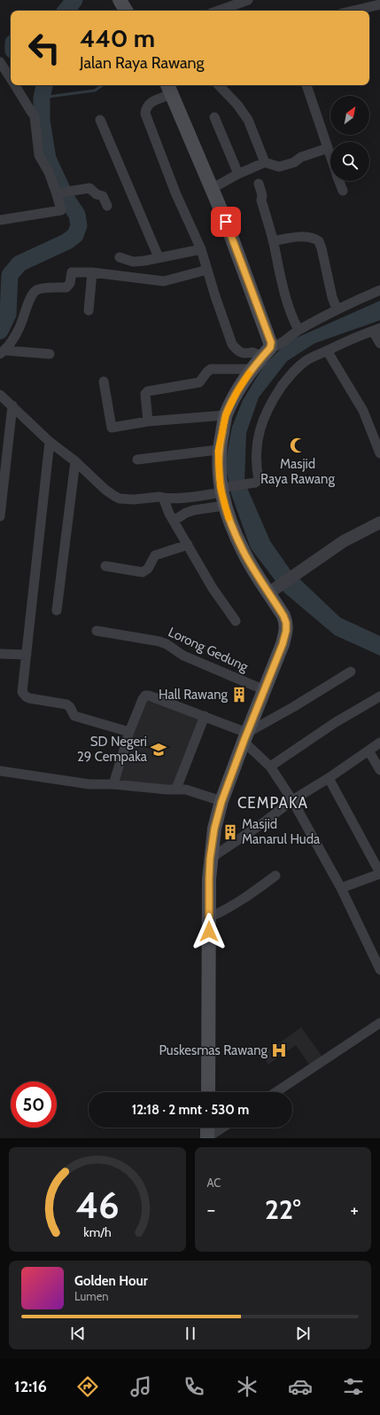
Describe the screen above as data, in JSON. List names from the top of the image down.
{
  "streets": {
    "street": ["Lorong Gedung"]
  },
  "districts": ["CEMPAKA"],
  "places": {
    "mosque": ["Masjid Raya Rawang"],
    "building": ["Hall Rawang", "Masjid Manarul Huda"],
    "school or university": ["SD Negeri 29 Cempaka"],
    "hospital": ["Puskesmas Rawang"]
  },
  "north": "top right",
  "page": {
    "turn": ["440 m", "Jalan Raya Rawang"],
    "limit": "50",
    "trip": "12:18 · 2 mnt · 530 m",
    "tile": "AC",
    "heat": ["−", "22°", "+"],
    "song": ["Golden Hour", "Lumen"],
    "tabs": "12:16",
    "gauge": ["46", "km/h"]
  }
}
